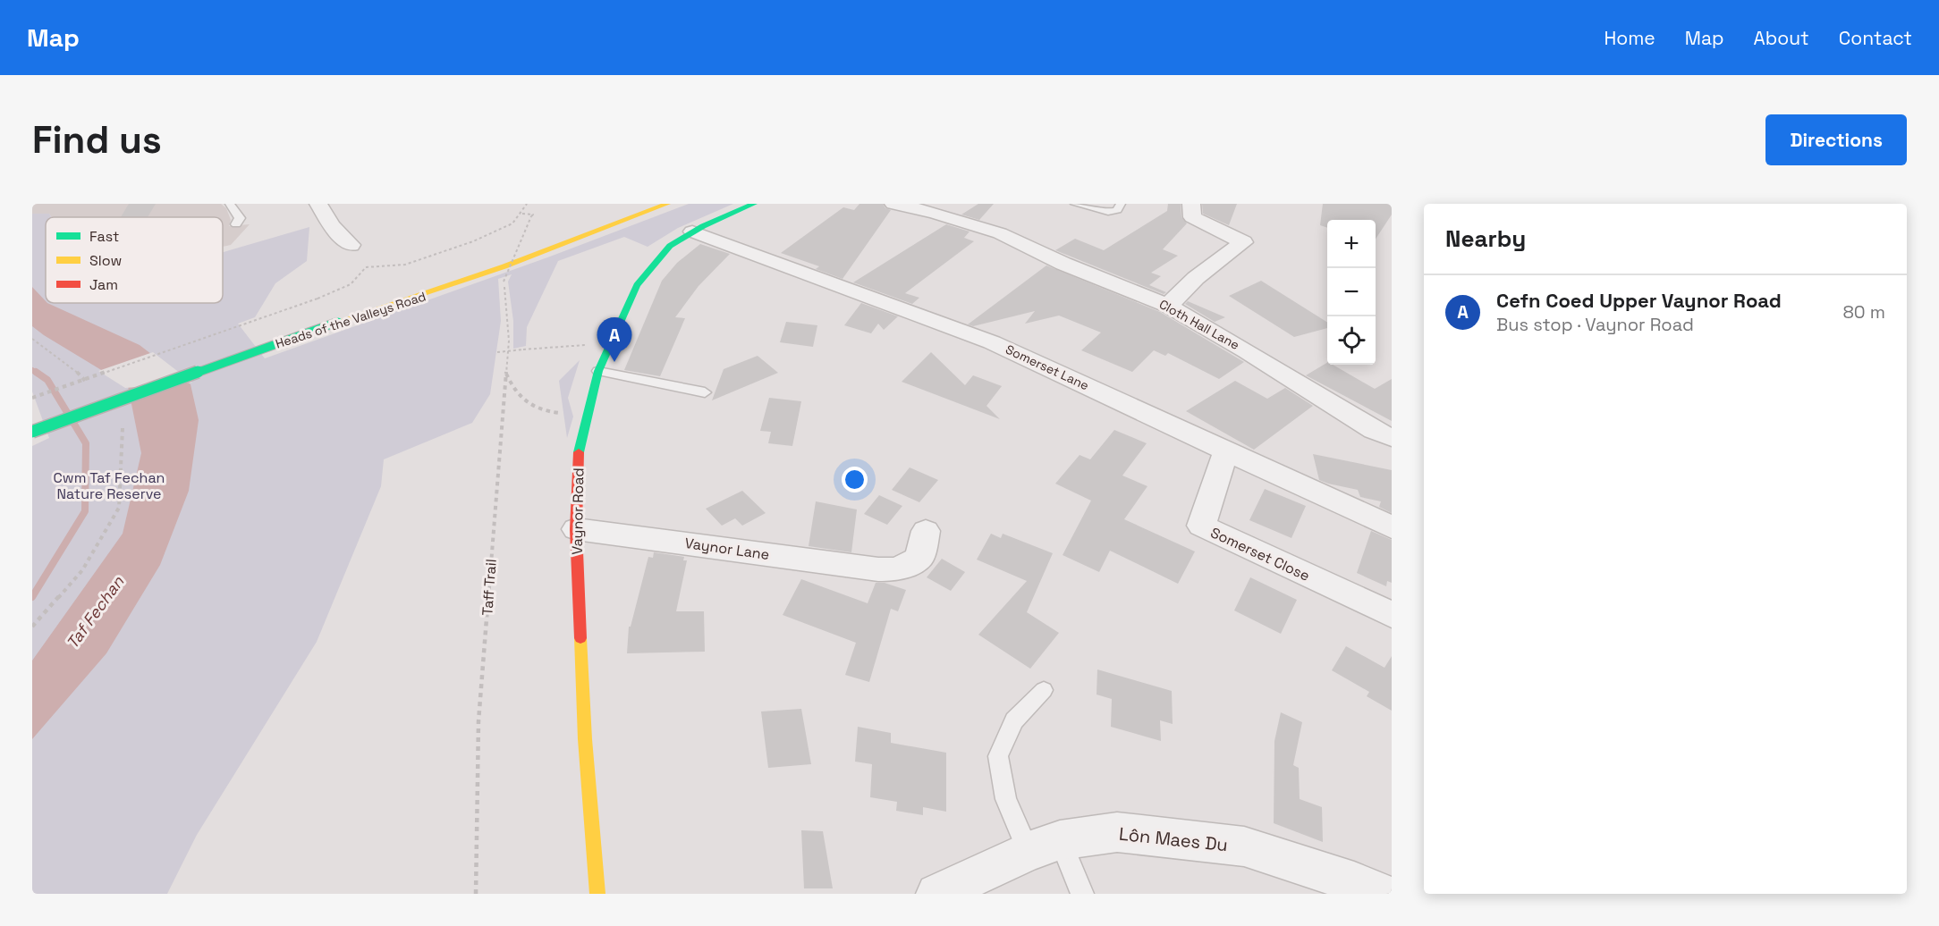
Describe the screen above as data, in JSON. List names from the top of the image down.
{
  "streets": {
    "main road": ["Heads of the Valleys Road", "Vaynor Road"],
    "street": [
      "Cloth Hall Lane",
      "Somerset Lane",
      "Vaynor Lane",
      "Somerset Close",
      "Lôn Maes Du"
    ],
    "path": ["Taff Trail"]
  },
  "crossings": [
    ["Somerset Lane", "Vaynor Road"],
    ["Somerset Lane", "Somerset Close"],
    ["Vaynor Road", "Vaynor Lane"]
  ],
  "water": ["Taf Fechan"],
  "parks": ["Cwm Taf Fechan Nature Reserve"],
  "legend": ["Fast", "Slow", "Jam"],
  "page": {
    "header": "Map",
    "nav": [
      "Home",
      "Map",
      "About",
      "Contact"
    ],
    "buttons": "Directions",
    "title": "Find us",
    "heading": "Nearby",
    "map_buttons": ["+", "−"],
    "list": [
      {
        "mark": "A",
        "name": "Cefn Coed Upper Vaynor Road",
        "note": "Bus stop · Vaynor Road",
        "value": "80 m"
      }
    ],
    "pins": "A"
  }
}
